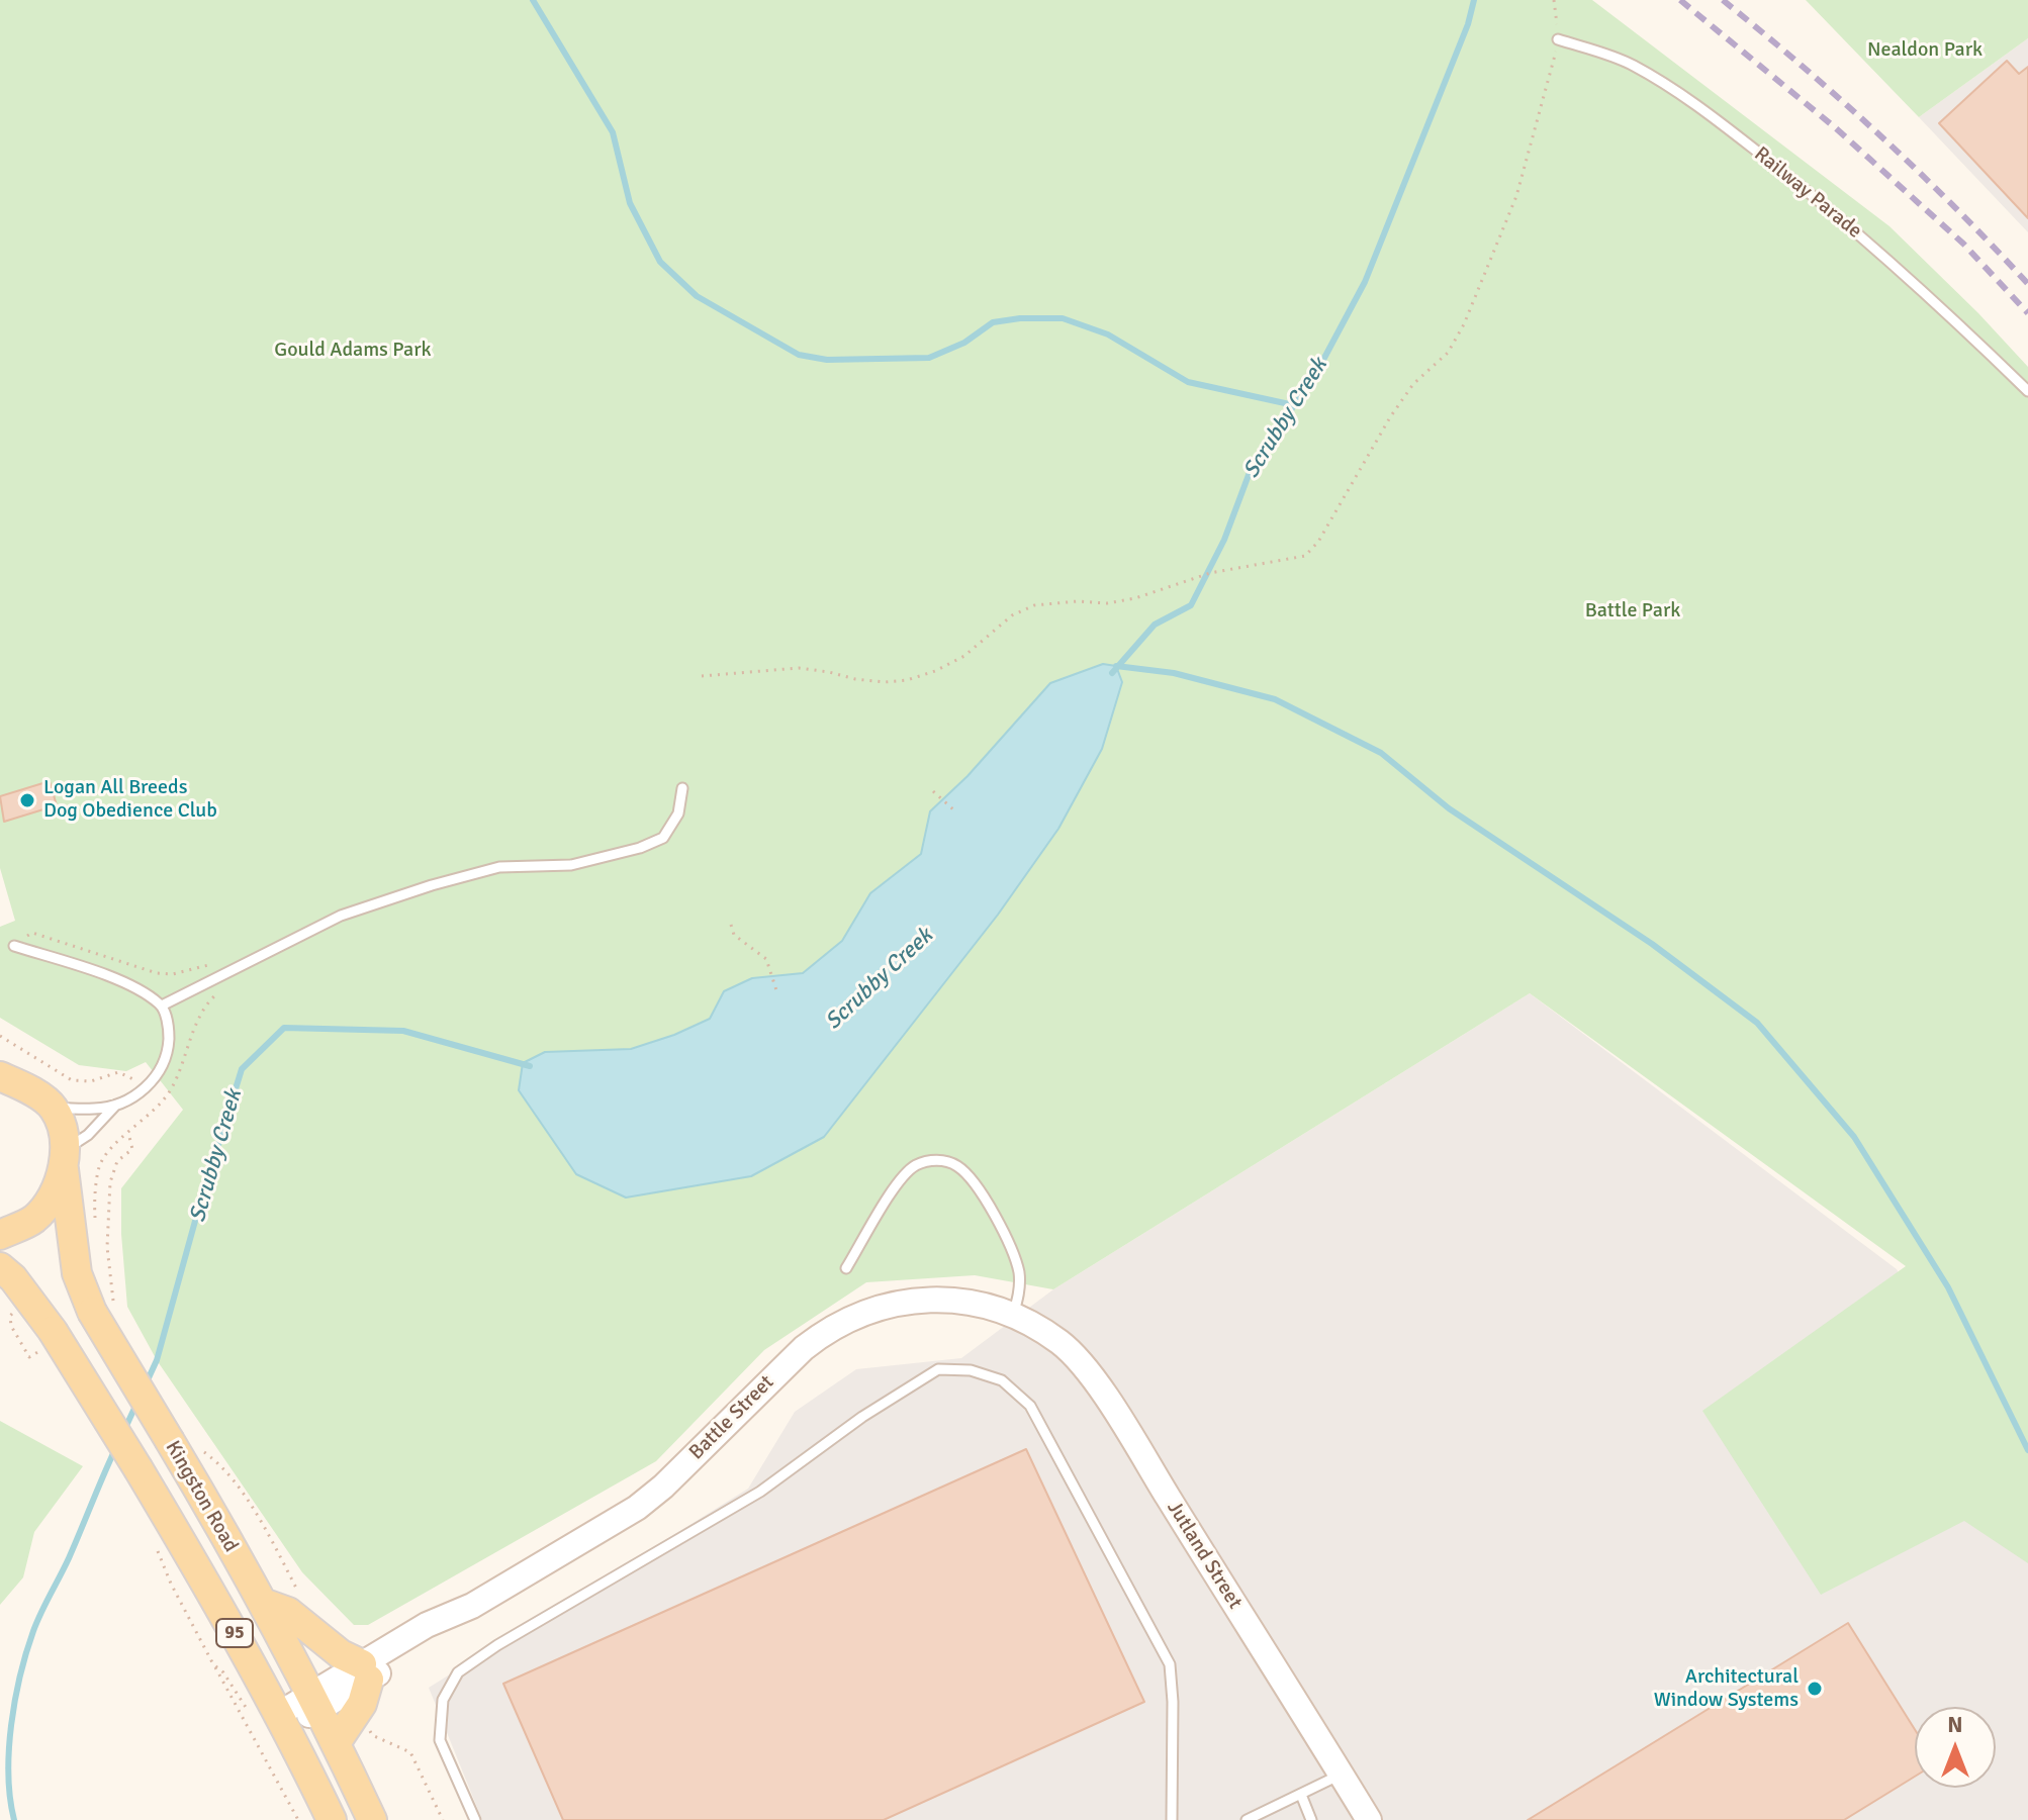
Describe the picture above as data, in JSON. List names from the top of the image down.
{
  "streets": {
    "main road": ["Kingston Road", "95"],
    "street": ["Battle Street", "Jutland Street"],
    "lane": ["Railway Parade"]
  },
  "crossings": [
    ["Battle Street", "Kingston Road"],
    ["Battle Street", "Jutland Street"],
    ["Kingston Road", "95"]
  ],
  "water": ["Scrubby Creek"],
  "parks": ["Nealdon Park", "Gould Adams Park", "Battle Park"],
  "places": ["Logan All Breeds Dog Obedience Club", "Architectural Window Systems"],
  "north": "top"
}
